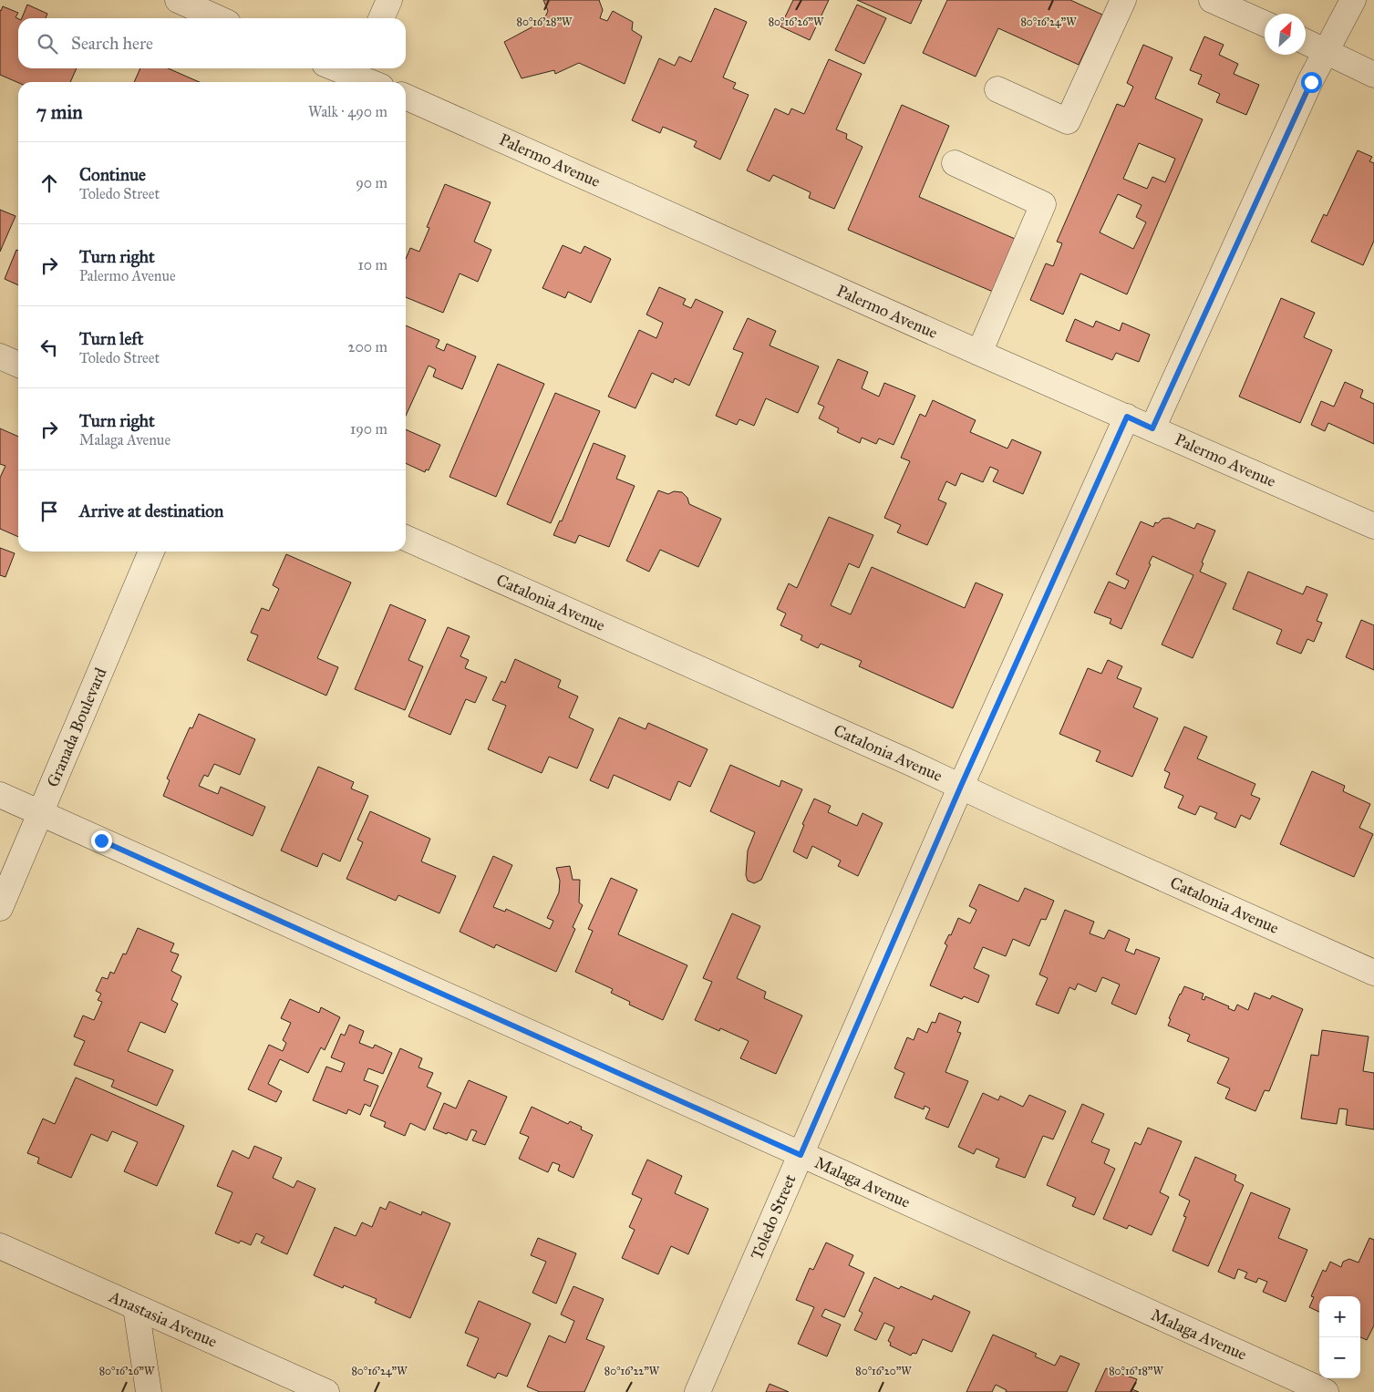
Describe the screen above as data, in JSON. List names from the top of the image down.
{
  "streets": {
    "street": [
      "Palermo Avenue",
      "Catalonia Avenue",
      "Granada Boulevard",
      "Malaga Avenue",
      "Toledo Street",
      "Anastasia Avenue"
    ]
  },
  "crossings": [
    ["Palermo Avenue", "Toledo Street"],
    ["Catalonia Avenue", "Toledo Street"],
    ["Granada Boulevard", "Malaga Avenue"],
    ["Malaga Avenue", "Toledo Street"]
  ],
  "north": "top right",
  "page": {
    "search": "Search here",
    "heading": ["7 min", "Walk · 490 m"],
    "list": [
      ["Continue", "Toledo Street", "90 m"],
      ["Turn right", "Palermo Avenue", "10 m"],
      ["Turn left", "Toledo Street", "200 m"],
      ["Turn right", "Malaga Avenue", "190 m"],
      "Arrive at destination"
    ],
    "map_buttons": ["+", "−"]
  },
  "coordinates": [
    "80°16'28\"W",
    "80°16'26\"W",
    "80°16'24\"W",
    "80°16'22\"W",
    "80°16'20\"W",
    "80°16'18\"W"
  ]
}
